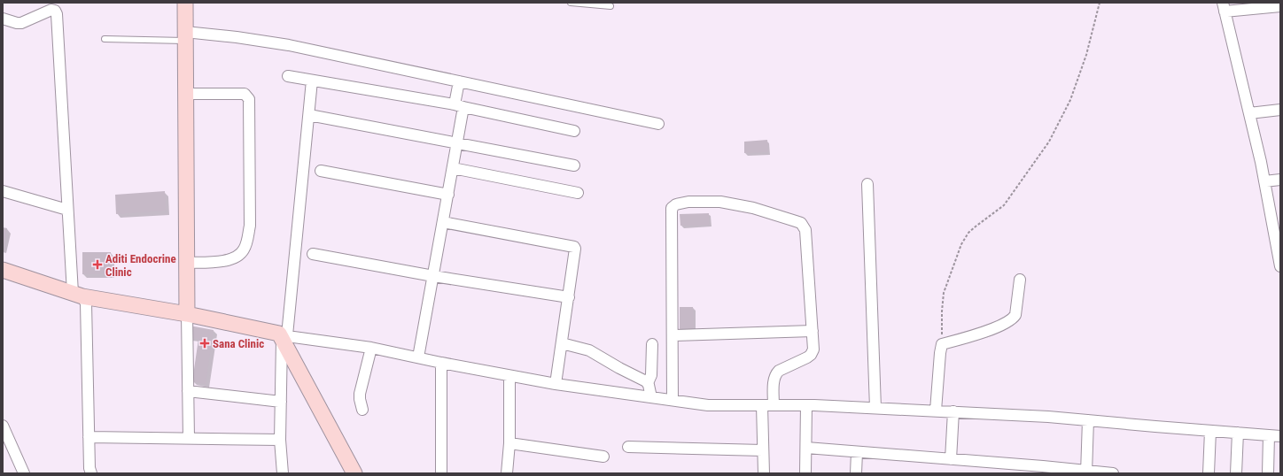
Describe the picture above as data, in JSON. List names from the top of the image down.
{
  "places": {
    "health": ["Aditi Endocrine Clinic", "Sana Clinic"]
  }
}
